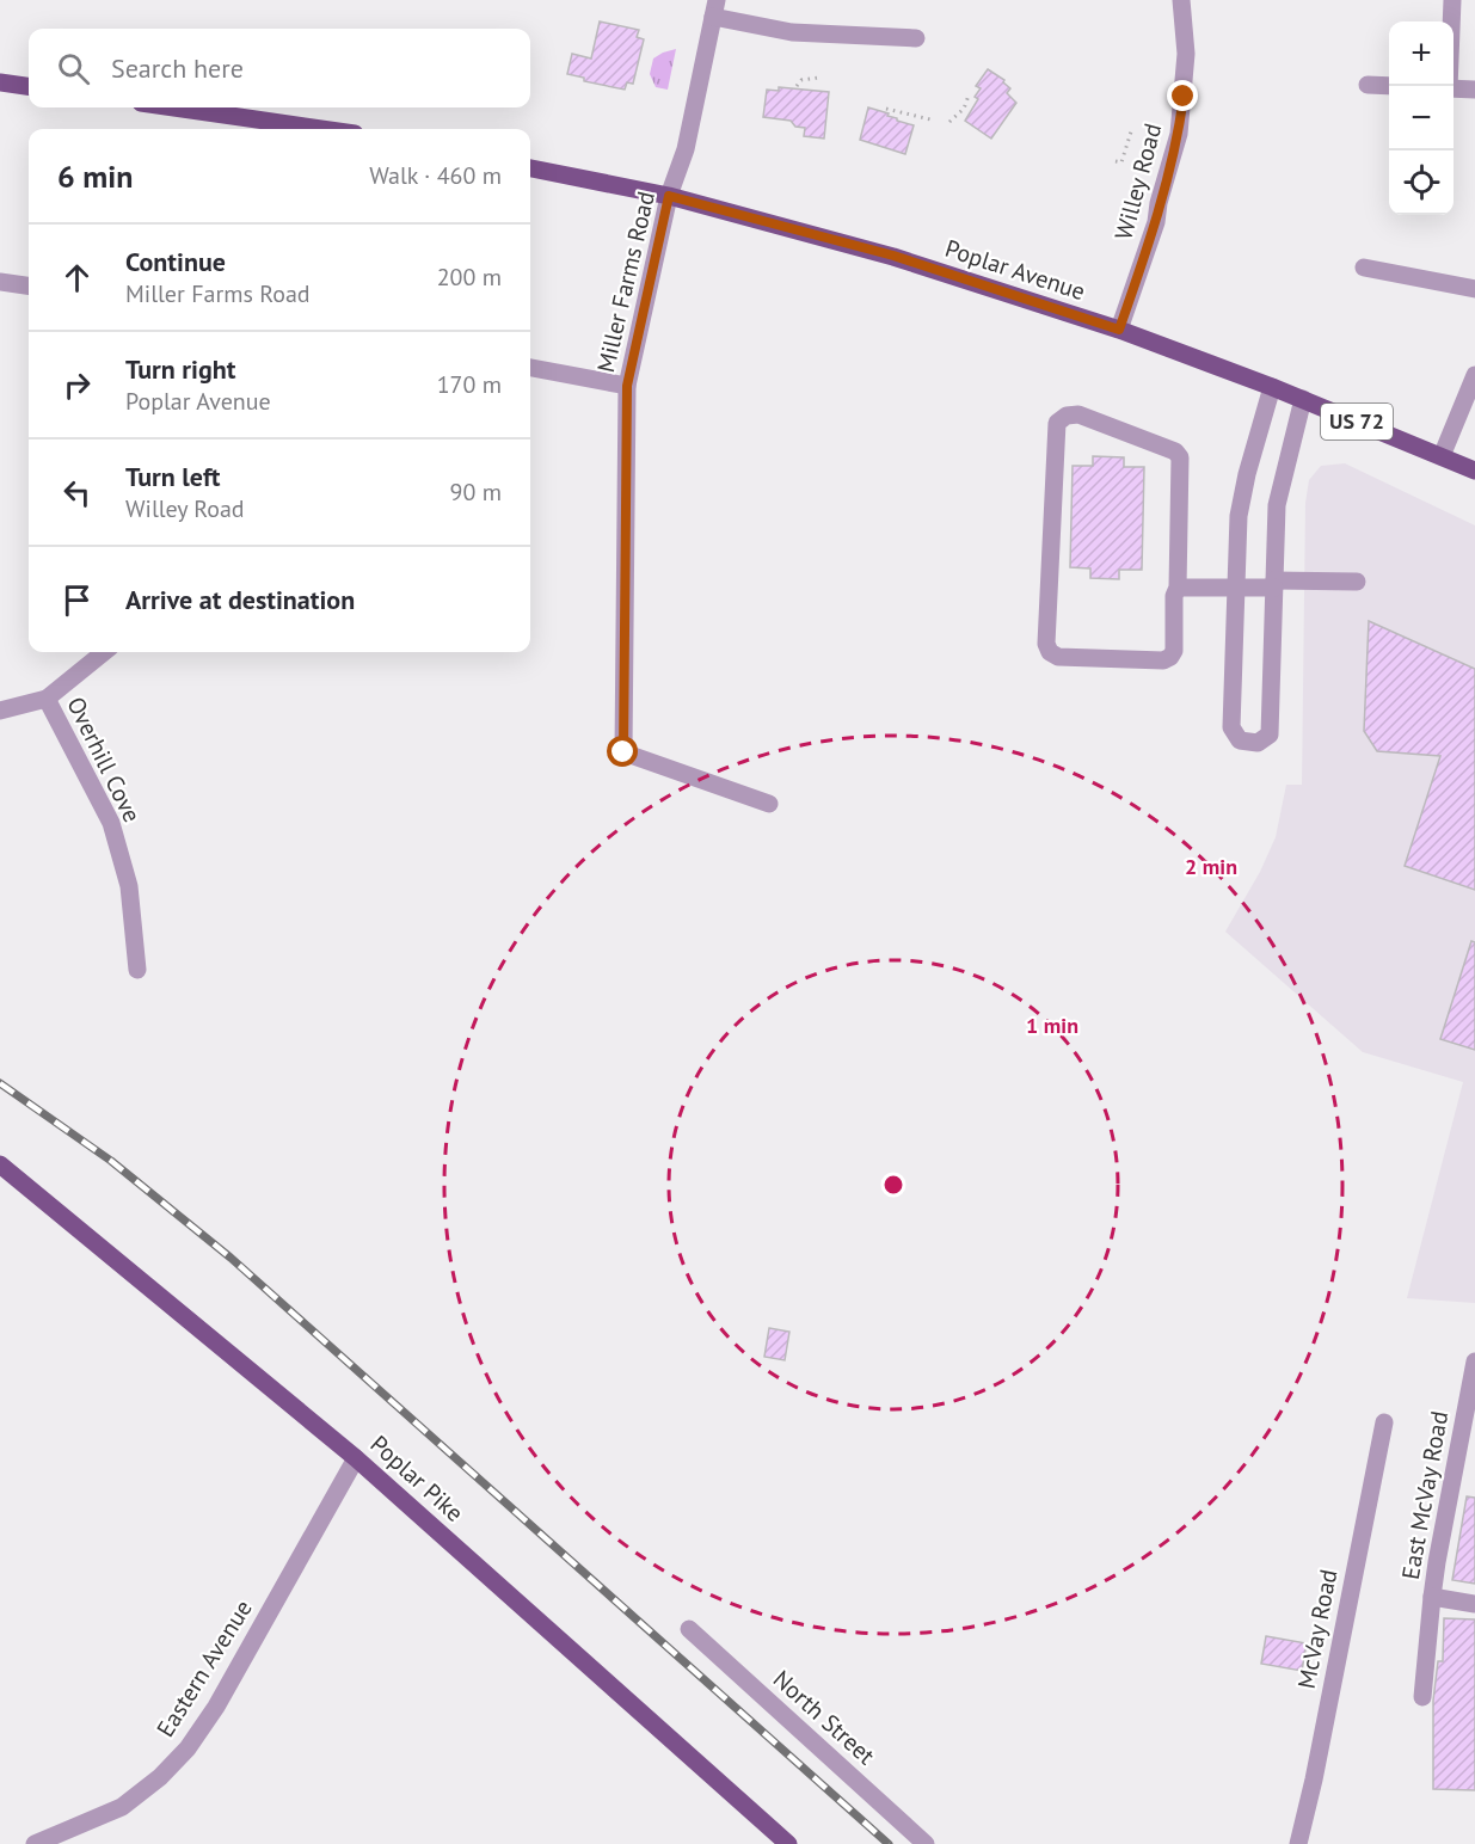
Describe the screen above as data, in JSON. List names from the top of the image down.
{
  "streets": {
    "main road": ["Poplar Avenue", "US 72", "Poplar Pike"],
    "street": [
      "Willey Road",
      "Miller Farms Road",
      "Overhill Cove",
      "East McVay Road",
      "McVay Road",
      "Eastern Avenue",
      "North Street"
    ]
  },
  "crossings": [
    ["Willey Road", "Poplar Avenue"],
    ["Poplar Avenue", "Miller Farms Road"],
    ["Poplar Pike", "Eastern Avenue"]
  ],
  "page": {
    "map_buttons": ["+", "−"],
    "search": "Search here",
    "heading": ["6 min", "Walk · 460 m"],
    "list": [
      ["Continue", "Miller Farms Road", "200 m"],
      ["Turn right", "Poplar Avenue", "170 m"],
      ["Turn left", "Willey Road", "90 m"],
      "Arrive at destination"
    ]
  },
  "rings": ["2 min", "1 min"]
}
